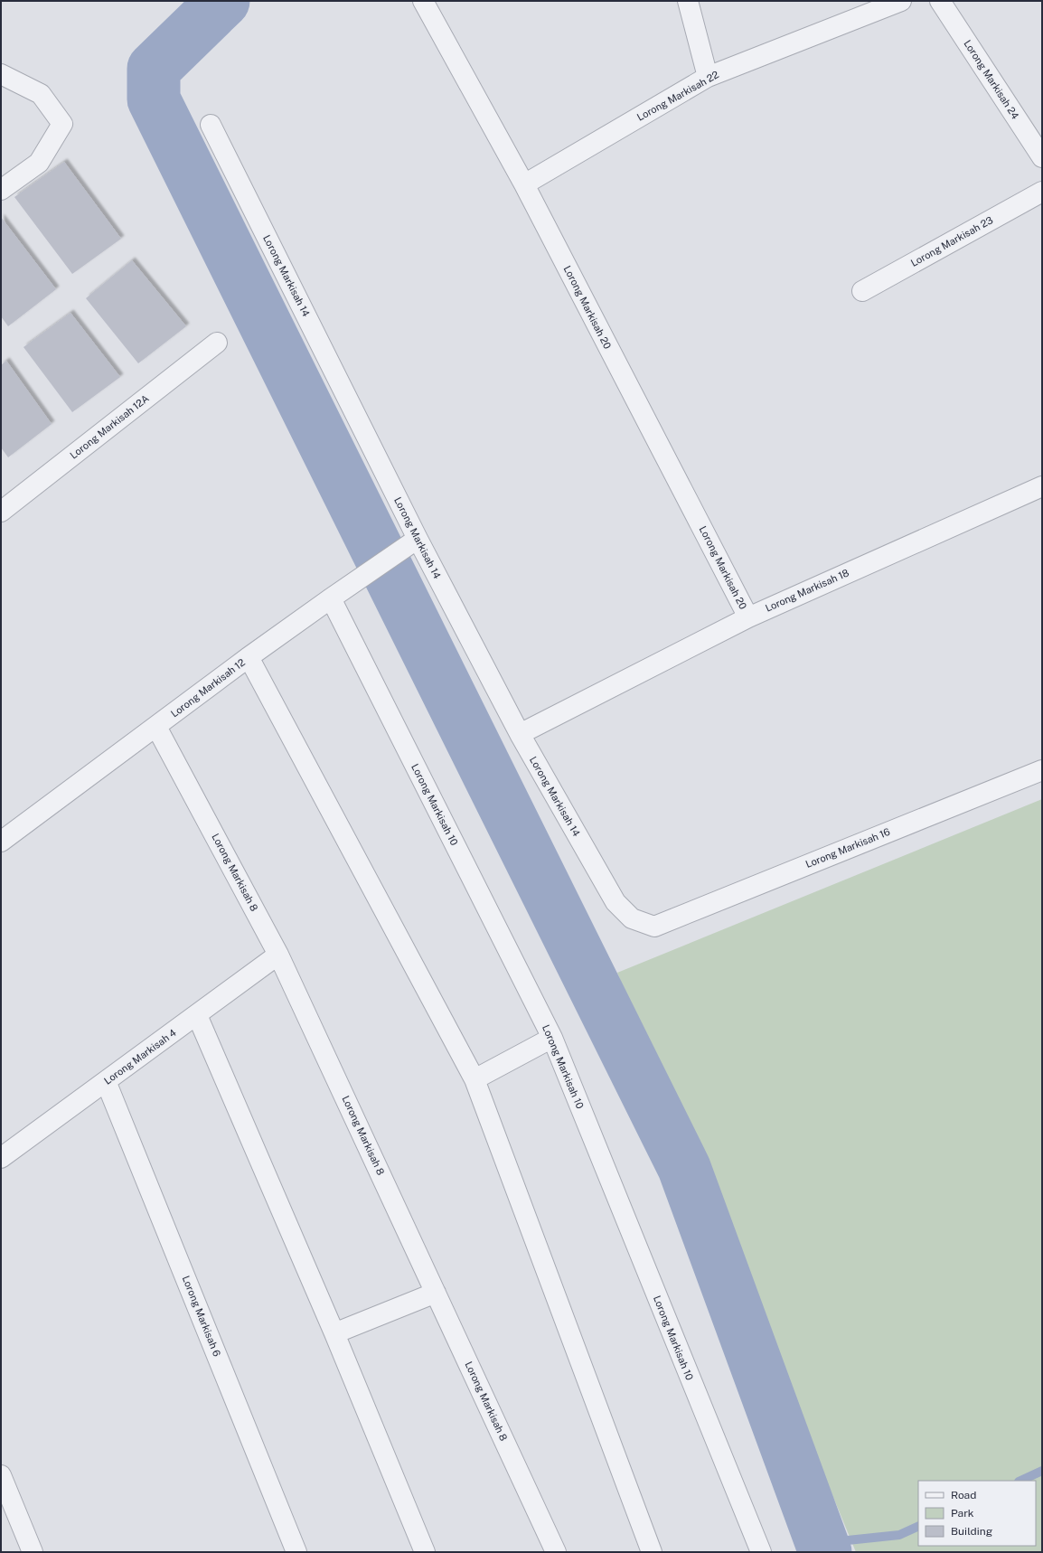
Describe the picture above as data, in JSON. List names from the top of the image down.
{
  "streets": {
    "street": [
      "Lorong Markisah 24",
      "Lorong Markisah 22",
      "Lorong Markisah 23",
      "Lorong Markisah 14",
      "Lorong Markisah 20",
      "Lorong Markisah 12A",
      "Lorong Markisah 18",
      "Lorong Markisah 12",
      "Lorong Markisah 10",
      "Lorong Markisah 16",
      "Lorong Markisah 8",
      "Lorong Markisah 4",
      "Lorong Markisah 6"
    ]
  },
  "crossings": [
    ["Lorong Markisah 22", "Lorong Markisah 20"],
    ["Lorong Markisah 14", "Lorong Markisah 18"],
    ["Lorong Markisah 14", "Lorong Markisah 12"],
    ["Lorong Markisah 14", "Lorong Markisah 16"],
    ["Lorong Markisah 20", "Lorong Markisah 18"],
    ["Lorong Markisah 12", "Lorong Markisah 10"],
    ["Lorong Markisah 12", "Lorong Markisah 8"],
    ["Lorong Markisah 8", "Lorong Markisah 4"],
    ["Lorong Markisah 4", "Lorong Markisah 6"]
  ],
  "legend": ["Road", "Park", "Building"]
}
